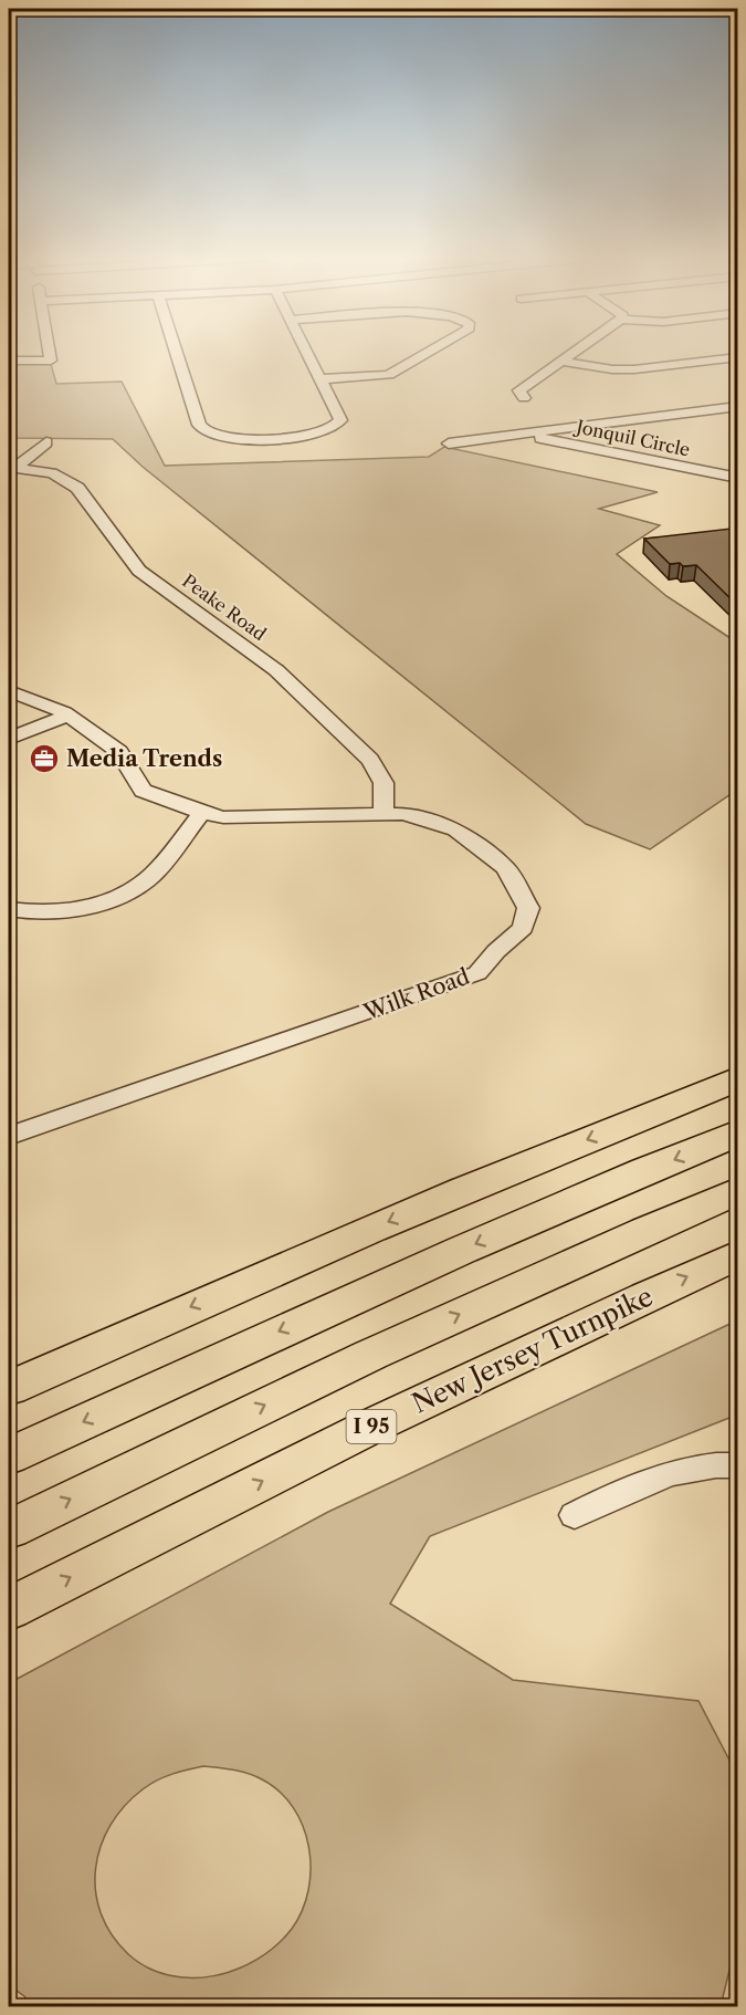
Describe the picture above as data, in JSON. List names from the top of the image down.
{
  "streets": {
    "highway": ["New Jersey Turnpike", "I 95"],
    "street": ["Jonquil Circle", "Peake Road", "Wilk Road"]
  },
  "crossings": [
    ["Peake Road", "Wilk Road"]
  ],
  "places": {
    "office": ["Media Trends"]
  }
}
